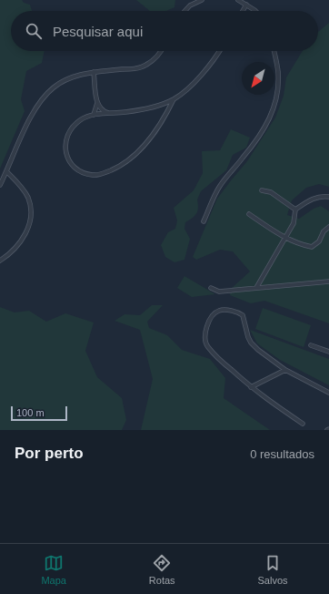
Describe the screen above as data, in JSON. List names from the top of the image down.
{
  "scale_bar": "100 m",
  "north": "bottom left",
  "page": {
    "search": "Pesquisar aqui",
    "scale": "100 m",
    "heading": ["Por perto", "0 resultados"],
    "nav": ["Mapa", "Rotas", "Salvos"]
  }
}
